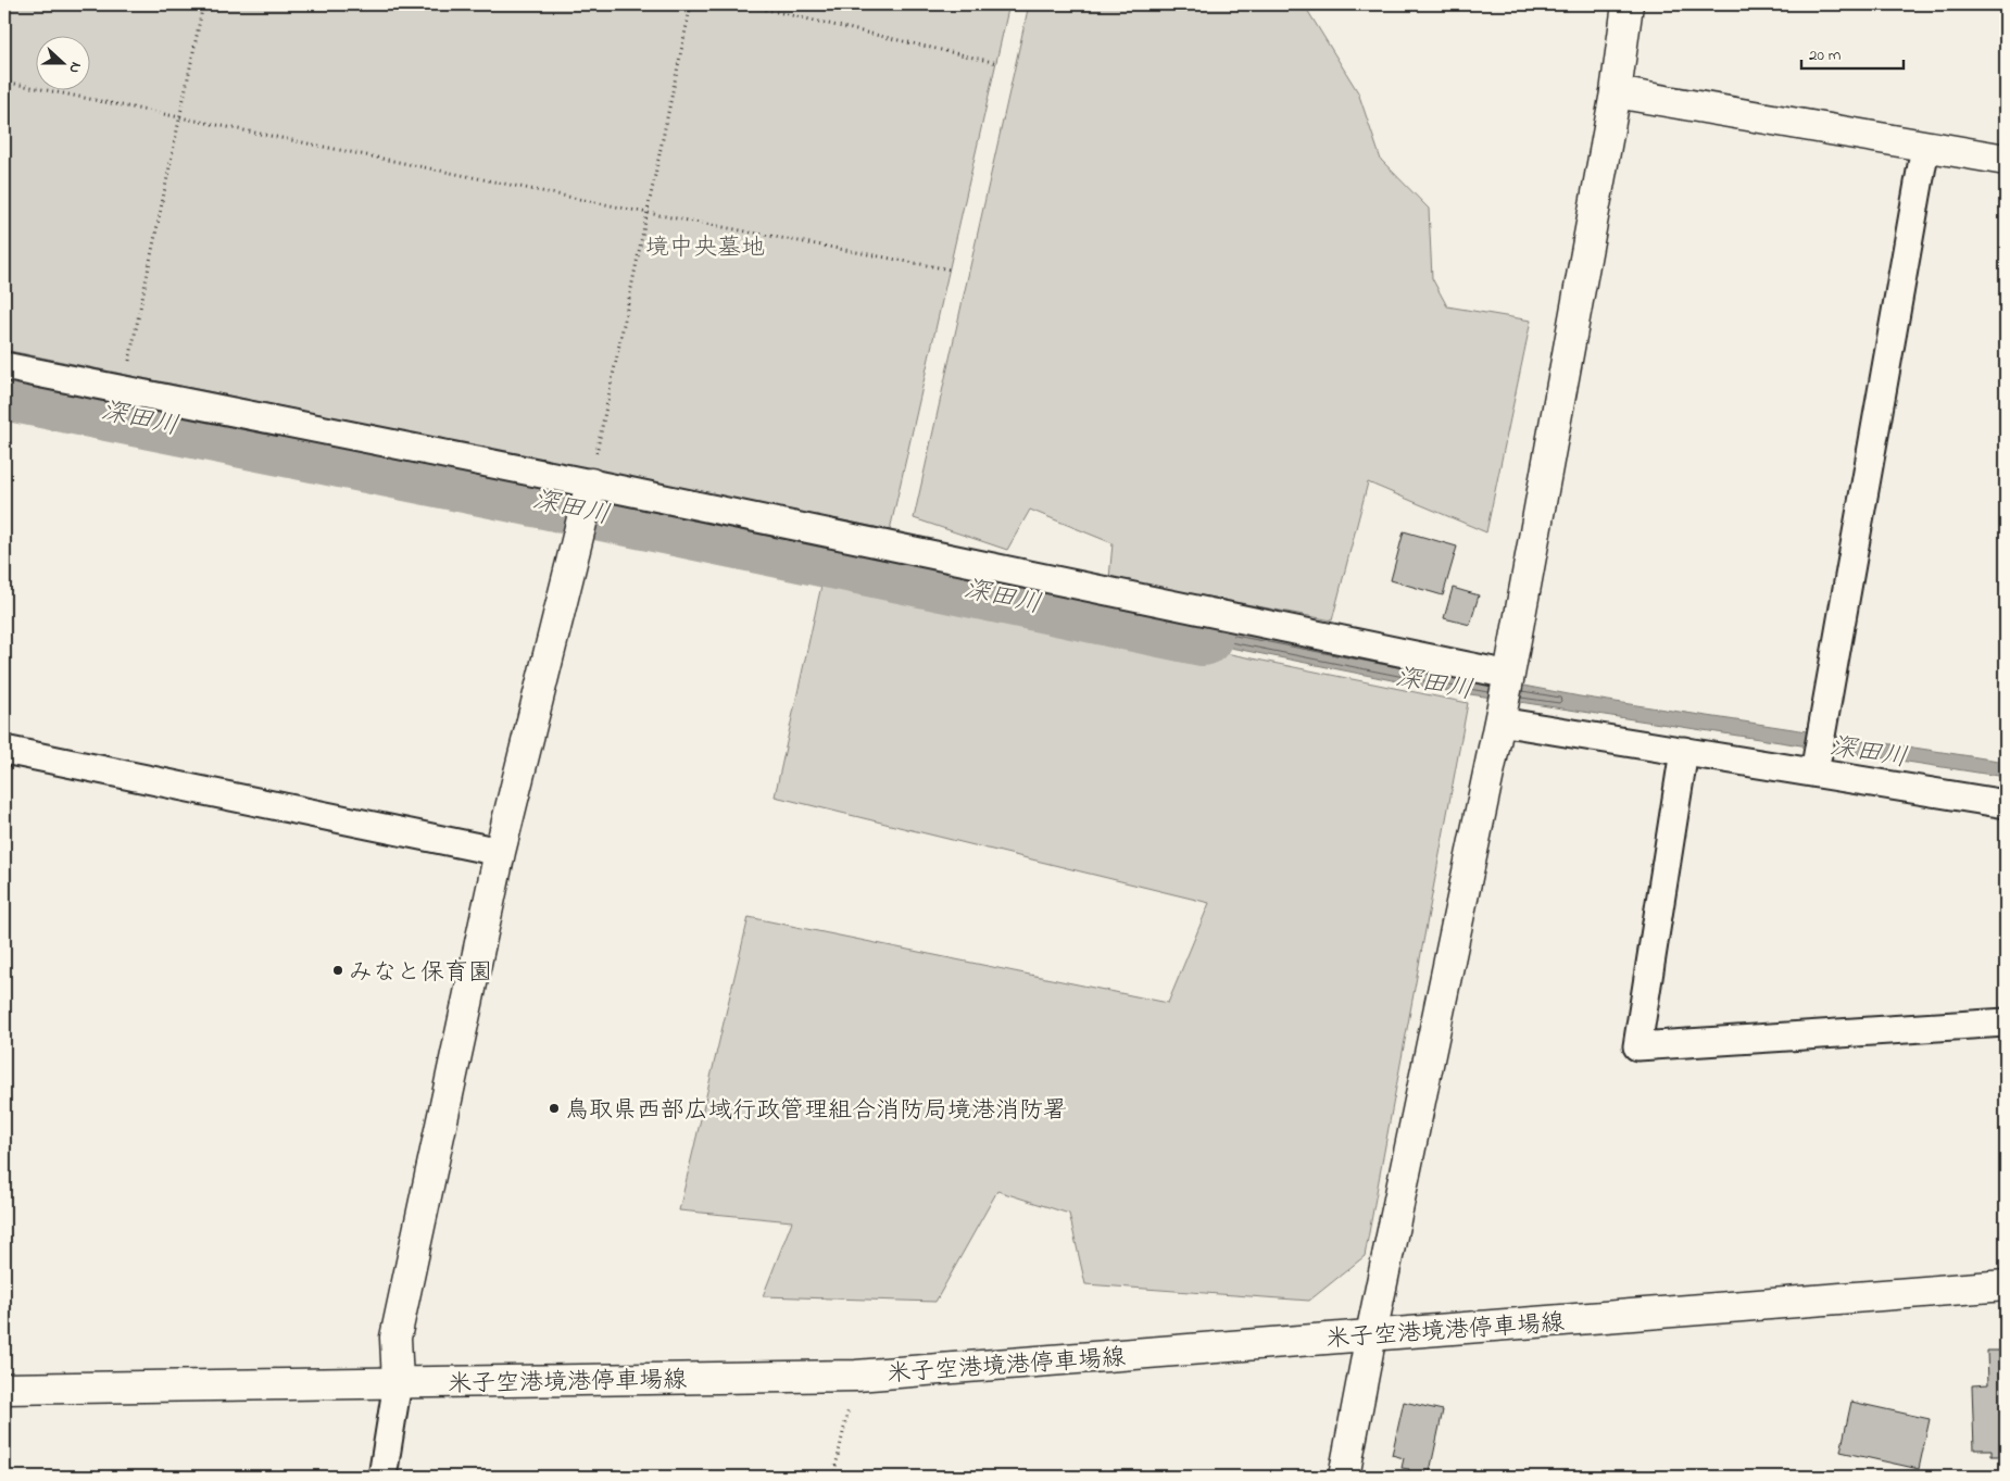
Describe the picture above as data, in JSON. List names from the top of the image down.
{
  "streets": {
    "street": ["米子空港境港停車場線"]
  },
  "water": ["深田川"],
  "parks": ["境中央墓地"],
  "places": ["みなと保育園", "鳥取県西部広域行政管理組合消防局境港消防署"],
  "scale_bar": "20 m",
  "north": "right"
}
